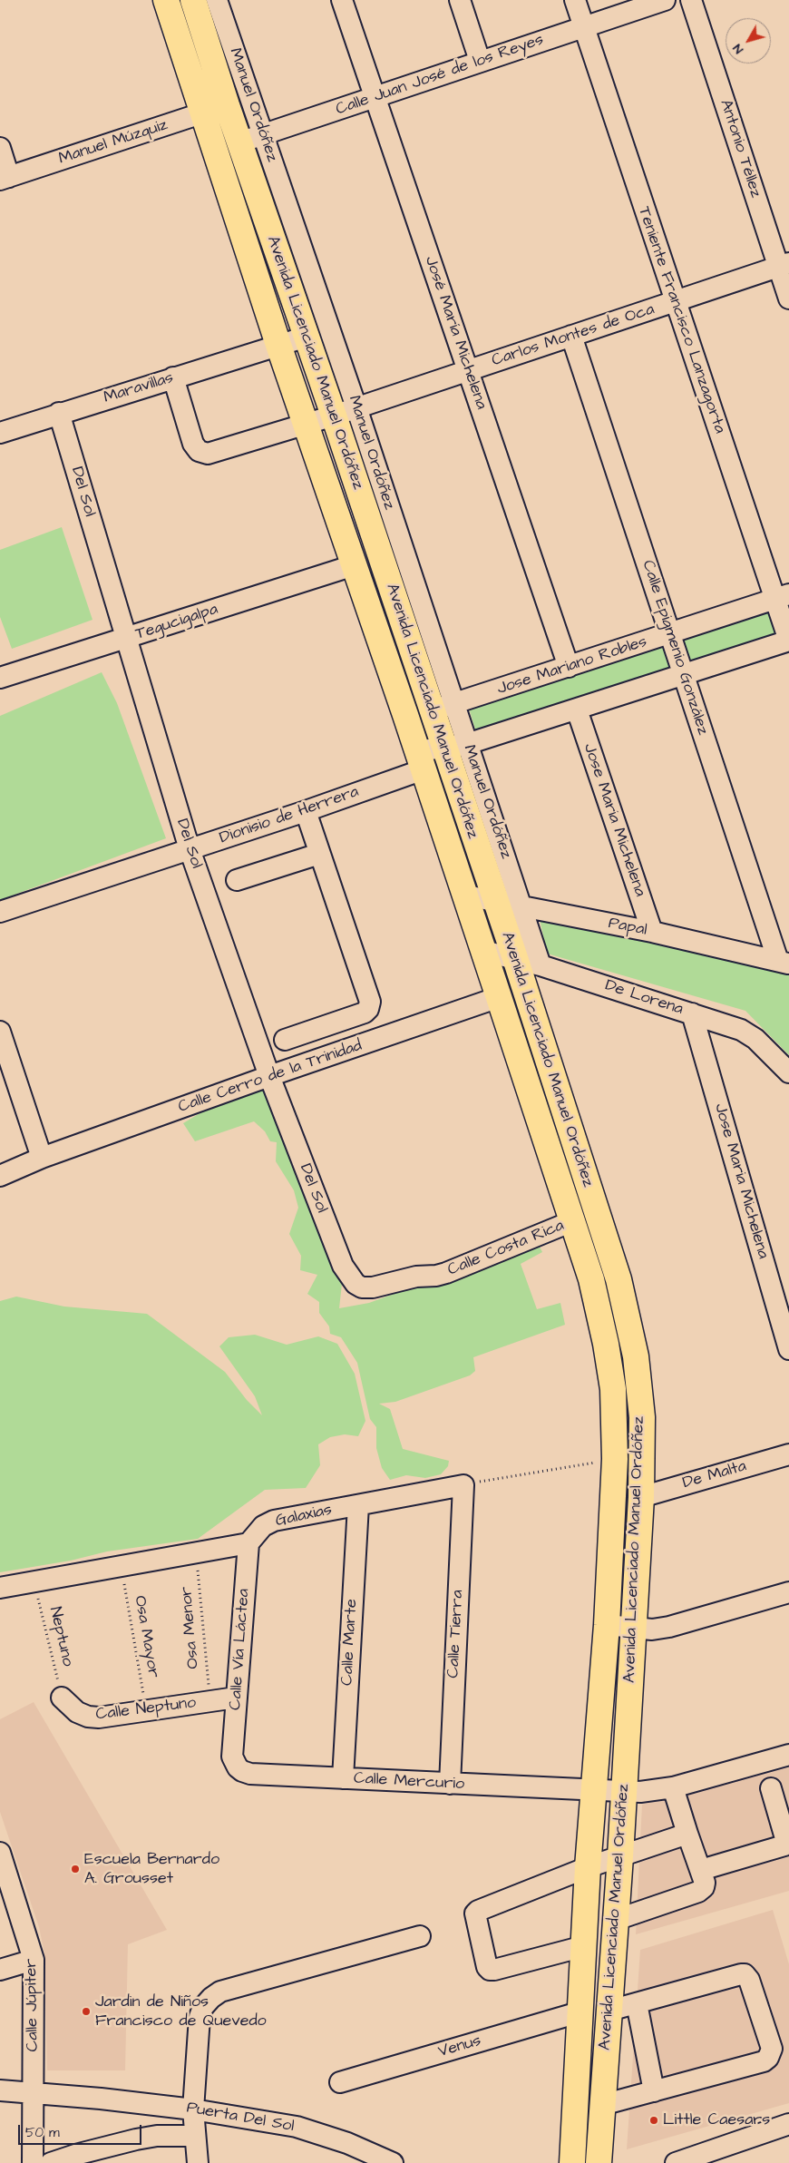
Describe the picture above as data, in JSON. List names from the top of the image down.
{
  "streets": {
    "main road": ["Avenida Licenciado Manuel Ordóñez"],
    "street": [
      "Calle Juan José de los Reyes",
      "Manuel Ordóñez",
      "Manuel Múzquiz",
      "Antonio Téllez",
      "Teniente Francisco Lanzagorta",
      "José María Michelena",
      "Carlos Montes de Oca",
      "Maravillas",
      "Del Sol",
      "Tegucigalpa",
      "Calle Epigmenio González",
      "Jose Mariano Robles",
      "Dionisio de Herrera",
      "Jose Maria Michelena",
      "Papal",
      "De Lorena",
      "Calle Cerro de la Trinidad",
      "Calle Costa Rica",
      "De Malta",
      "Galaxias",
      "Calle Tierra",
      "Calle Marte",
      "Calle Vía Láctea",
      "Calle Neptuno",
      "Calle Mercurio",
      "Calle Júpiter",
      "Venus",
      "Puerta Del Sol"
    ],
    "path": ["Osa Menor", "Neptuno", "Osa Mayor"]
  },
  "crossings": [
    ["Calle Juan José de los Reyes", "Manuel Ordóñez"],
    ["Calle Juan José de los Reyes", "Teniente Francisco Lanzagorta"],
    ["Calle Juan José de los Reyes", "José María Michelena"],
    ["Calle Juan José de los Reyes", "Avenida Licenciado Manuel Ordóñez"],
    ["Manuel Ordóñez", "Carlos Montes de Oca"],
    ["Manuel Ordóñez", "Avenida Licenciado Manuel Ordóñez"],
    ["Manuel Ordóñez", "Papal"],
    ["Manuel Ordóñez", "De Lorena"],
    ["Manuel Múzquiz", "Avenida Licenciado Manuel Ordóñez"],
    ["Antonio Téllez", "Carlos Montes de Oca"],
    ["Teniente Francisco Lanzagorta", "Carlos Montes de Oca"],
    ["Teniente Francisco Lanzagorta", "Jose Mariano Robles"],
    ["José María Michelena", "Carlos Montes de Oca"],
    ["José María Michelena", "Jose Mariano Robles"],
    ["Carlos Montes de Oca", "Avenida Licenciado Manuel Ordóñez"],
    ["Carlos Montes de Oca", "Maravillas"],
    ["Carlos Montes de Oca", "Calle Epigmenio González"],
    ["Avenida Licenciado Manuel Ordóñez", "Maravillas"],
    ["Avenida Licenciado Manuel Ordóñez", "Tegucigalpa"],
    ["Avenida Licenciado Manuel Ordóñez", "Jose Mariano Robles"],
    ["Avenida Licenciado Manuel Ordóñez", "Dionisio de Herrera"],
    ["Avenida Licenciado Manuel Ordóñez", "Papal"],
    ["Avenida Licenciado Manuel Ordóñez", "De Lorena"],
    ["Avenida Licenciado Manuel Ordóñez", "Calle Cerro de la Trinidad"],
    ["Avenida Licenciado Manuel Ordóñez", "Calle Costa Rica"],
    ["Avenida Licenciado Manuel Ordóñez", "De Malta"],
    ["Avenida Licenciado Manuel Ordóñez", "Calle Mercurio"],
    ["Avenida Licenciado Manuel Ordóñez", "Venus"],
    ["Maravillas", "Del Sol"],
    ["Del Sol", "Tegucigalpa"],
    ["Del Sol", "Dionisio de Herrera"],
    ["Del Sol", "Calle Cerro de la Trinidad"],
    ["Del Sol", "Calle Costa Rica"],
    ["Calle Epigmenio González", "Jose Mariano Robles"],
    ["Calle Epigmenio González", "Papal"],
    ["Jose Maria Michelena", "Papal"],
    ["Jose Maria Michelena", "De Lorena"],
    ["Galaxias", "Calle Tierra"],
    ["Galaxias", "Calle Marte"],
    ["Galaxias", "Calle Vía Láctea"],
    ["Osa Menor", "Calle Neptuno"],
    ["Calle Tierra", "Calle Mercurio"],
    ["Neptuno", "Calle Neptuno"],
    ["Osa Mayor", "Calle Neptuno"],
    ["Calle Marte", "Calle Mercurio"],
    ["Calle Vía Láctea", "Calle Neptuno"],
    ["Calle Vía Láctea", "Calle Mercurio"],
    ["Calle Júpiter", "Puerta Del Sol"]
  ],
  "places": ["Escuela Bernardo A. Grousset", "Jardin de Niños Francisco de Quevedo", "Little Caesars"],
  "scale_bar": "50 m",
  "north": "bottom left"
}
